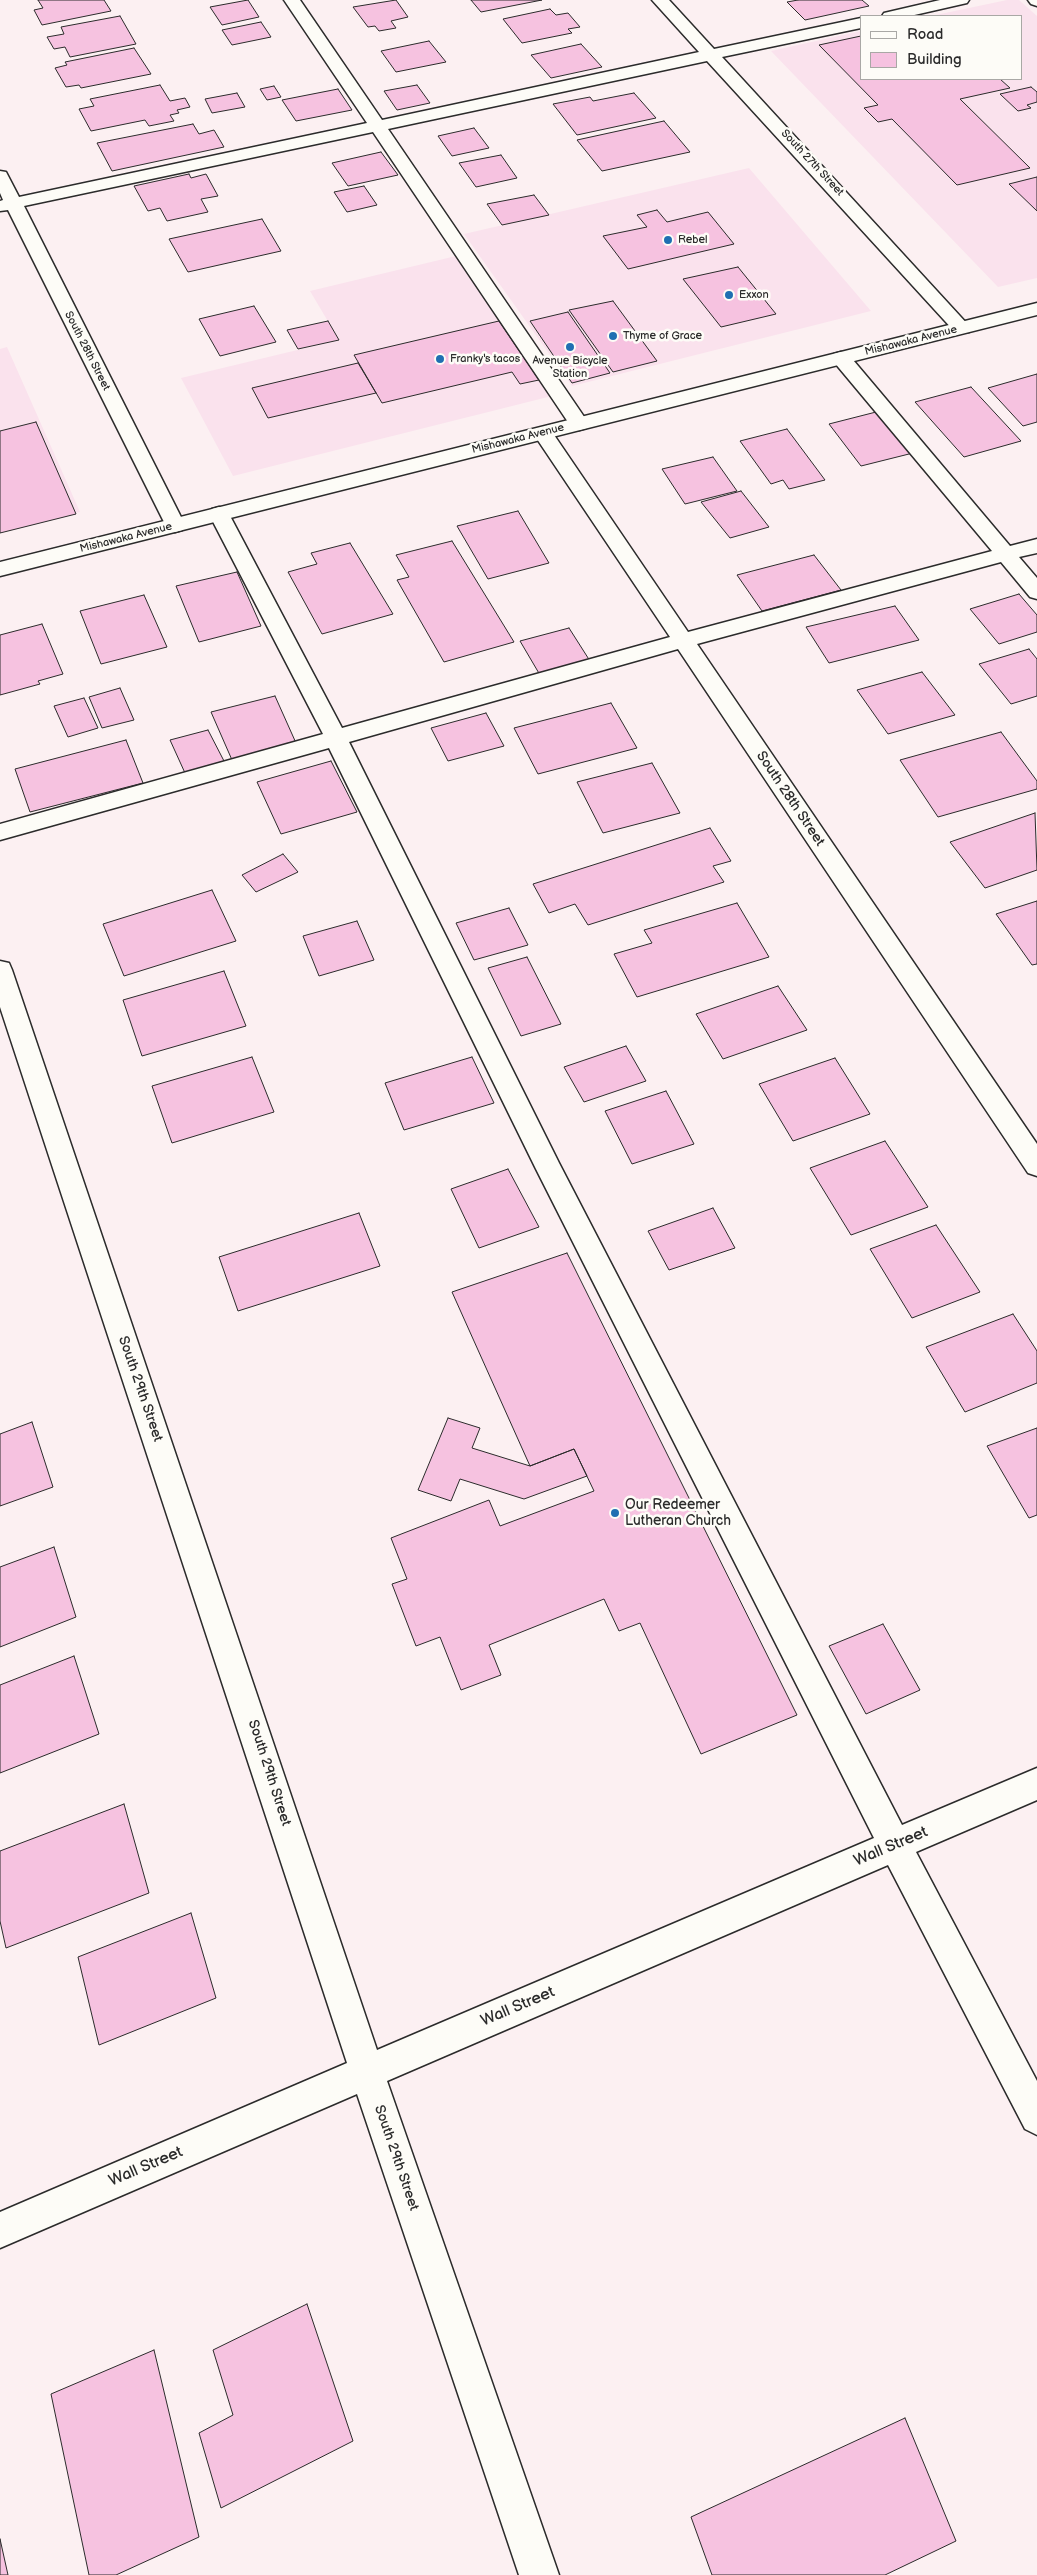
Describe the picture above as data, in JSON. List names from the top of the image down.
{
  "streets": {
    "street": [
      "South 27th Street",
      "Mishawaka Avenue",
      "South 28th Street",
      "South 29th Street",
      "Wall Street"
    ]
  },
  "crossings": [
    ["South 27th Street", "Mishawaka Avenue"],
    ["Mishawaka Avenue", "South 28th Street"],
    ["South 29th Street", "Wall Street"]
  ],
  "places": [
    "Rebel",
    "Exxon",
    "Thyme of Grace",
    "Avenue Bicycle Station",
    "Franky's tacos",
    "Our Redeemer Lutheran Church"
  ],
  "legend": ["Road", "Building"]
}
